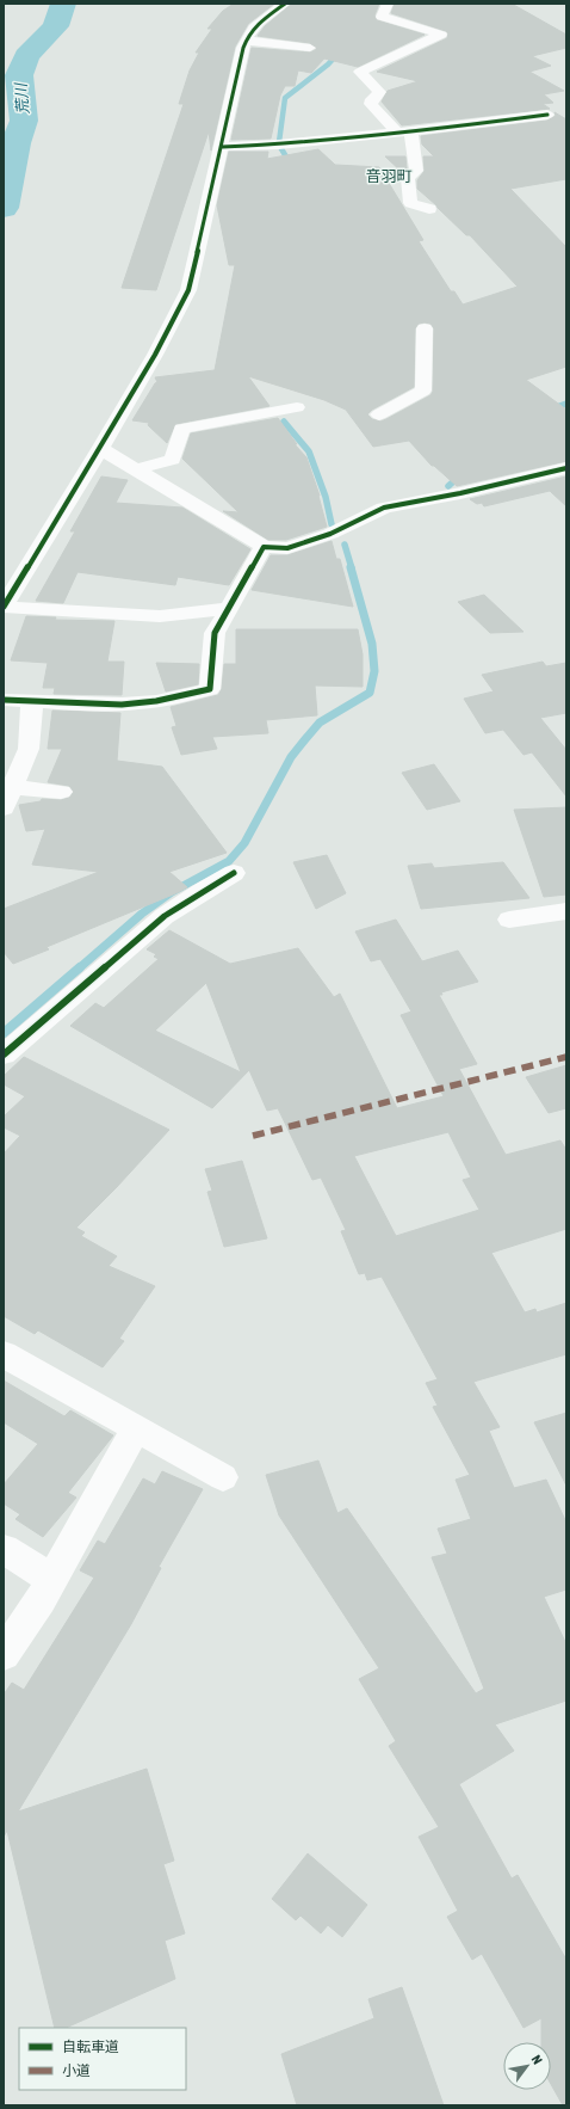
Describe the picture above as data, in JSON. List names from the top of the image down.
{
  "districts": ["音羽町"],
  "water": ["荒川"],
  "legend": ["自転車道", "小道"],
  "north": "top right"
}
